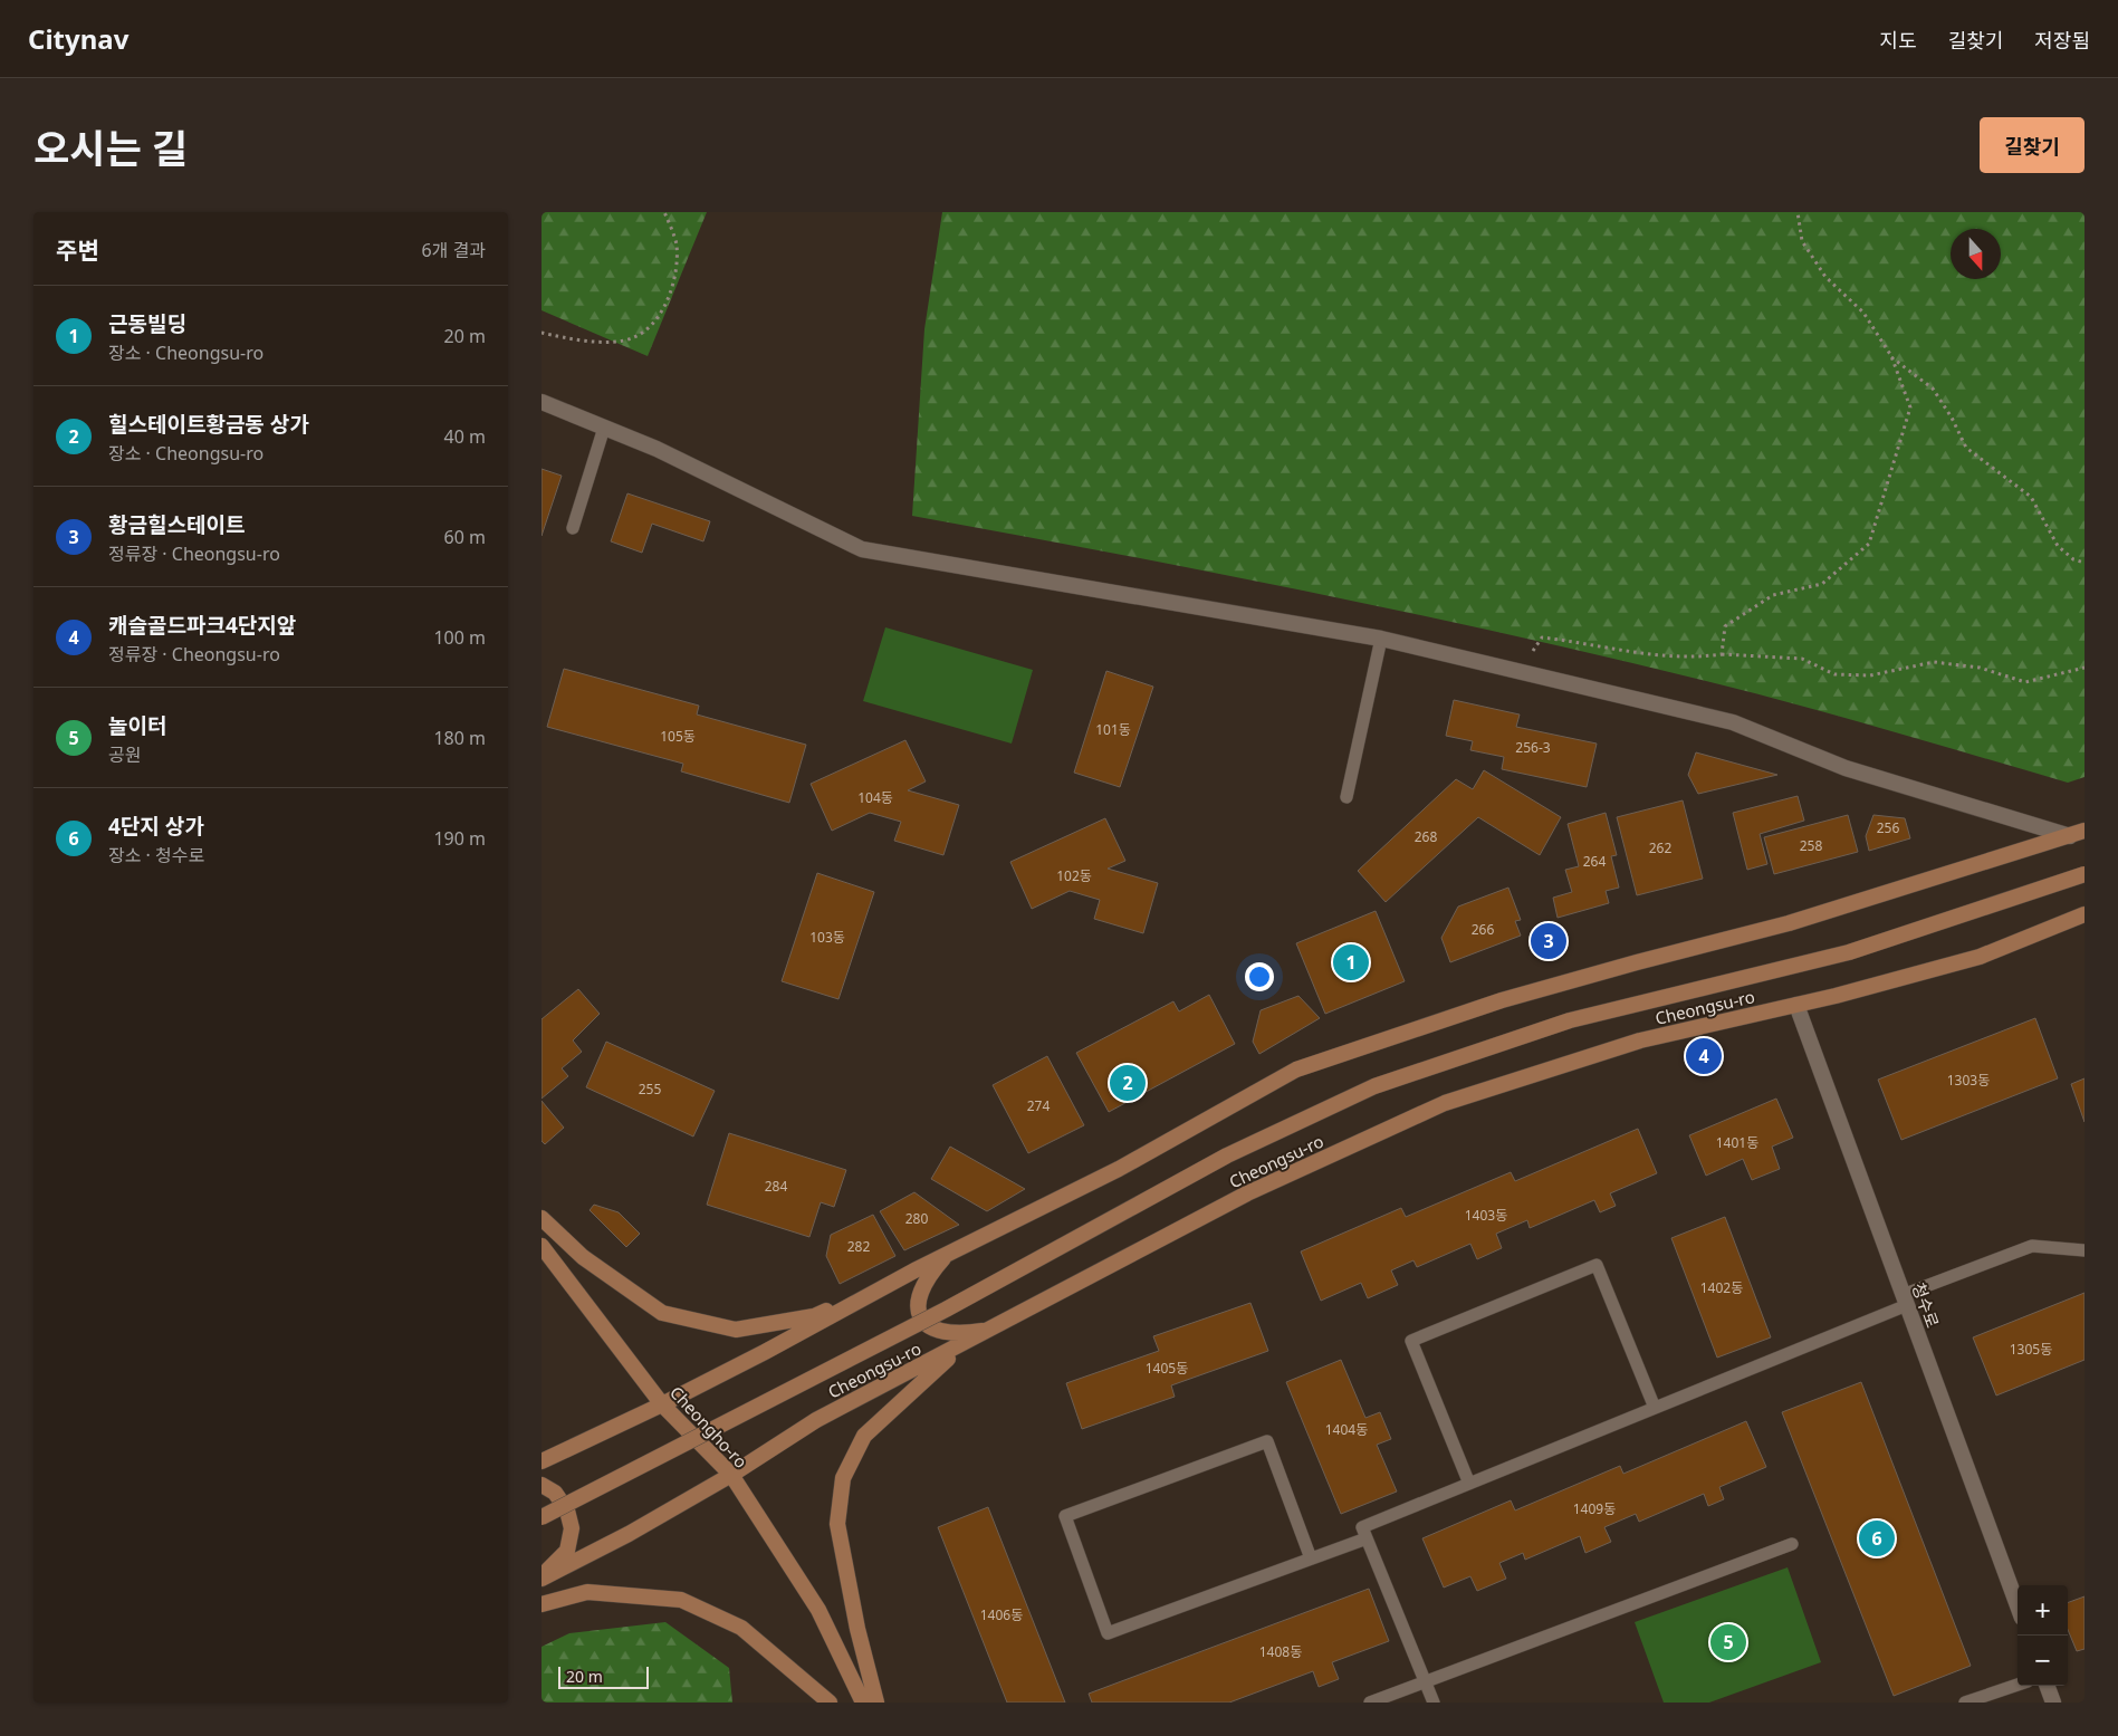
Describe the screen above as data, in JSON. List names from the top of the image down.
{
  "streets": {
    "main road": ["Cheongsu-ro", "Cheongho-ro"],
    "street": ["청수로"]
  },
  "crossings": [
    ["Cheongsu-ro", "청수로"],
    ["Cheongsu-ro", "Cheongho-ro"]
  ],
  "house_numbers": [
    "101동",
    "105동",
    "256-3",
    "104동",
    "256",
    "268",
    "258",
    "262",
    "264",
    "102동",
    "266",
    "103동",
    "1303동",
    "255",
    "274",
    "1401동",
    "284",
    "1403동",
    "280",
    "282",
    "1402동",
    "1305동",
    "1405동",
    "1404동",
    "1409동",
    "1406동",
    "1408동"
  ],
  "scale_bar": "20 m",
  "north": "bottom",
  "page": {
    "header": "Citynav",
    "nav": ["지도", "길찾기", "저장됨"],
    "title": "오시는 길",
    "buttons": "길찾기",
    "heading": ["주변", "6개 결과"],
    "list": [
      {
        "mark": "1",
        "name": "근동빌딩",
        "note": "장소 · Cheongsu-ro",
        "value": "20 m"
      },
      {
        "mark": "2",
        "name": "힐스테이트황금동 상가",
        "note": "장소 · Cheongsu-ro",
        "value": "40 m"
      },
      {
        "mark": "3",
        "name": "황금힐스테이트",
        "note": "정류장 · Cheongsu-ro",
        "value": "60 m"
      },
      {
        "mark": "4",
        "name": "캐슬골드파크4단지앞",
        "note": "정류장 · Cheongsu-ro",
        "value": "100 m"
      },
      {
        "mark": "5",
        "name": "놀이터",
        "note": "공원",
        "value": "180 m"
      },
      {
        "mark": "6",
        "name": "4단지 상가",
        "note": "장소 · 청수로",
        "value": "190 m"
      }
    ],
    "pins": [
      "3",
      "1",
      "4",
      "2",
      "6",
      "5"
    ],
    "map_buttons": ["+", "−"],
    "scale": "20 m"
  }
}
